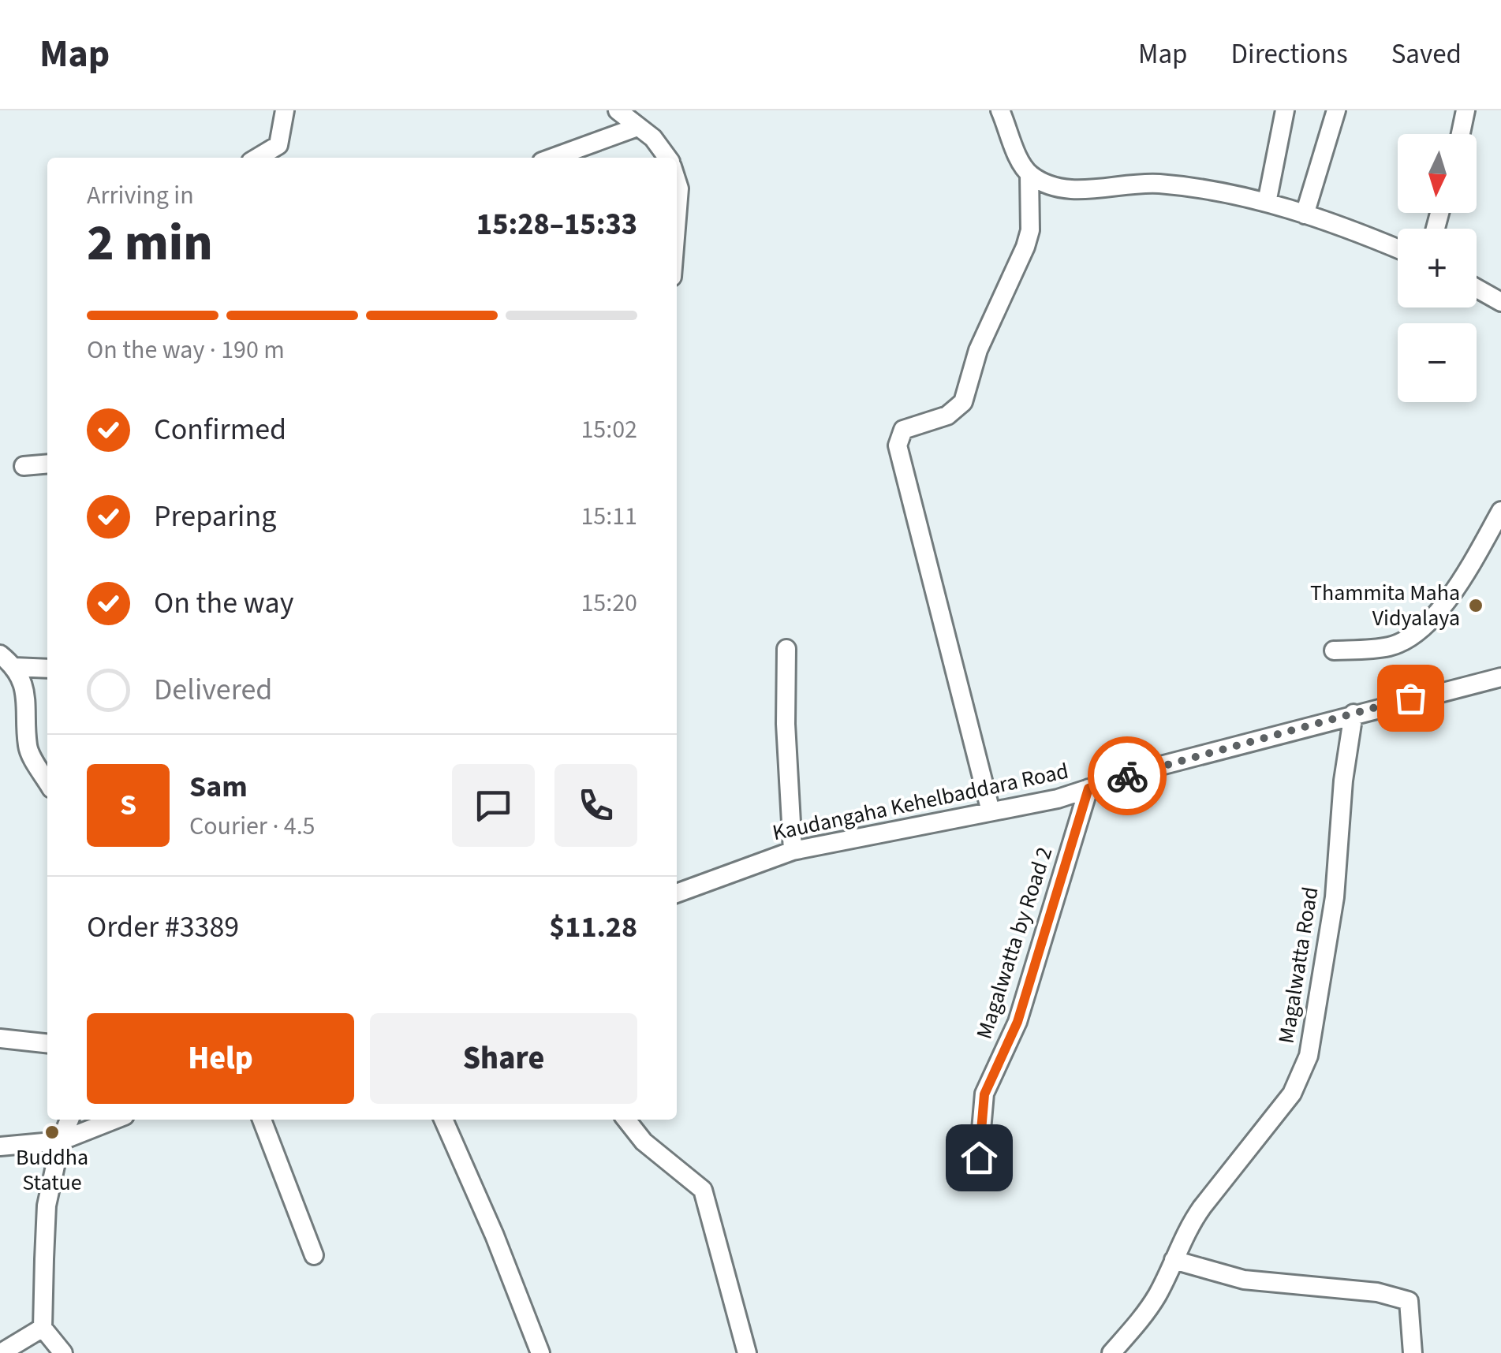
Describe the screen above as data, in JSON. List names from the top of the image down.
{
  "streets": {
    "street": ["Kaudangaha Kehelbaddara Road", "Magalwatta by Road 2", "Magalwatta Road"]
  },
  "crossings": [
    ["Kaudangaha Kehelbaddara Road", "Magalwatta by Road 2"],
    ["Kaudangaha Kehelbaddara Road", "Magalwatta Road"]
  ],
  "places": ["Thammita Maha Vidyalaya", "Buddha Statue"],
  "north": "bottom",
  "page": {
    "header": "Map",
    "nav": ["Map", "Directions", "Saved"],
    "map_buttons": ["+", "−"],
    "heading": ["2 min", "Arriving in", "15:28–15:33"],
    "panel": [
      "Sam",
      "Courier · 4.5",
      "Order #3389",
      "$11.28"
    ],
    "bar": "On the way · 190 m",
    "list": [
      ["Confirmed", "15:02"],
      ["Preparing", "15:11"],
      ["On the way", "15:20"],
      "Delivered"
    ],
    "round": "S",
    "buttons": ["Help", "Share"]
  }
}
